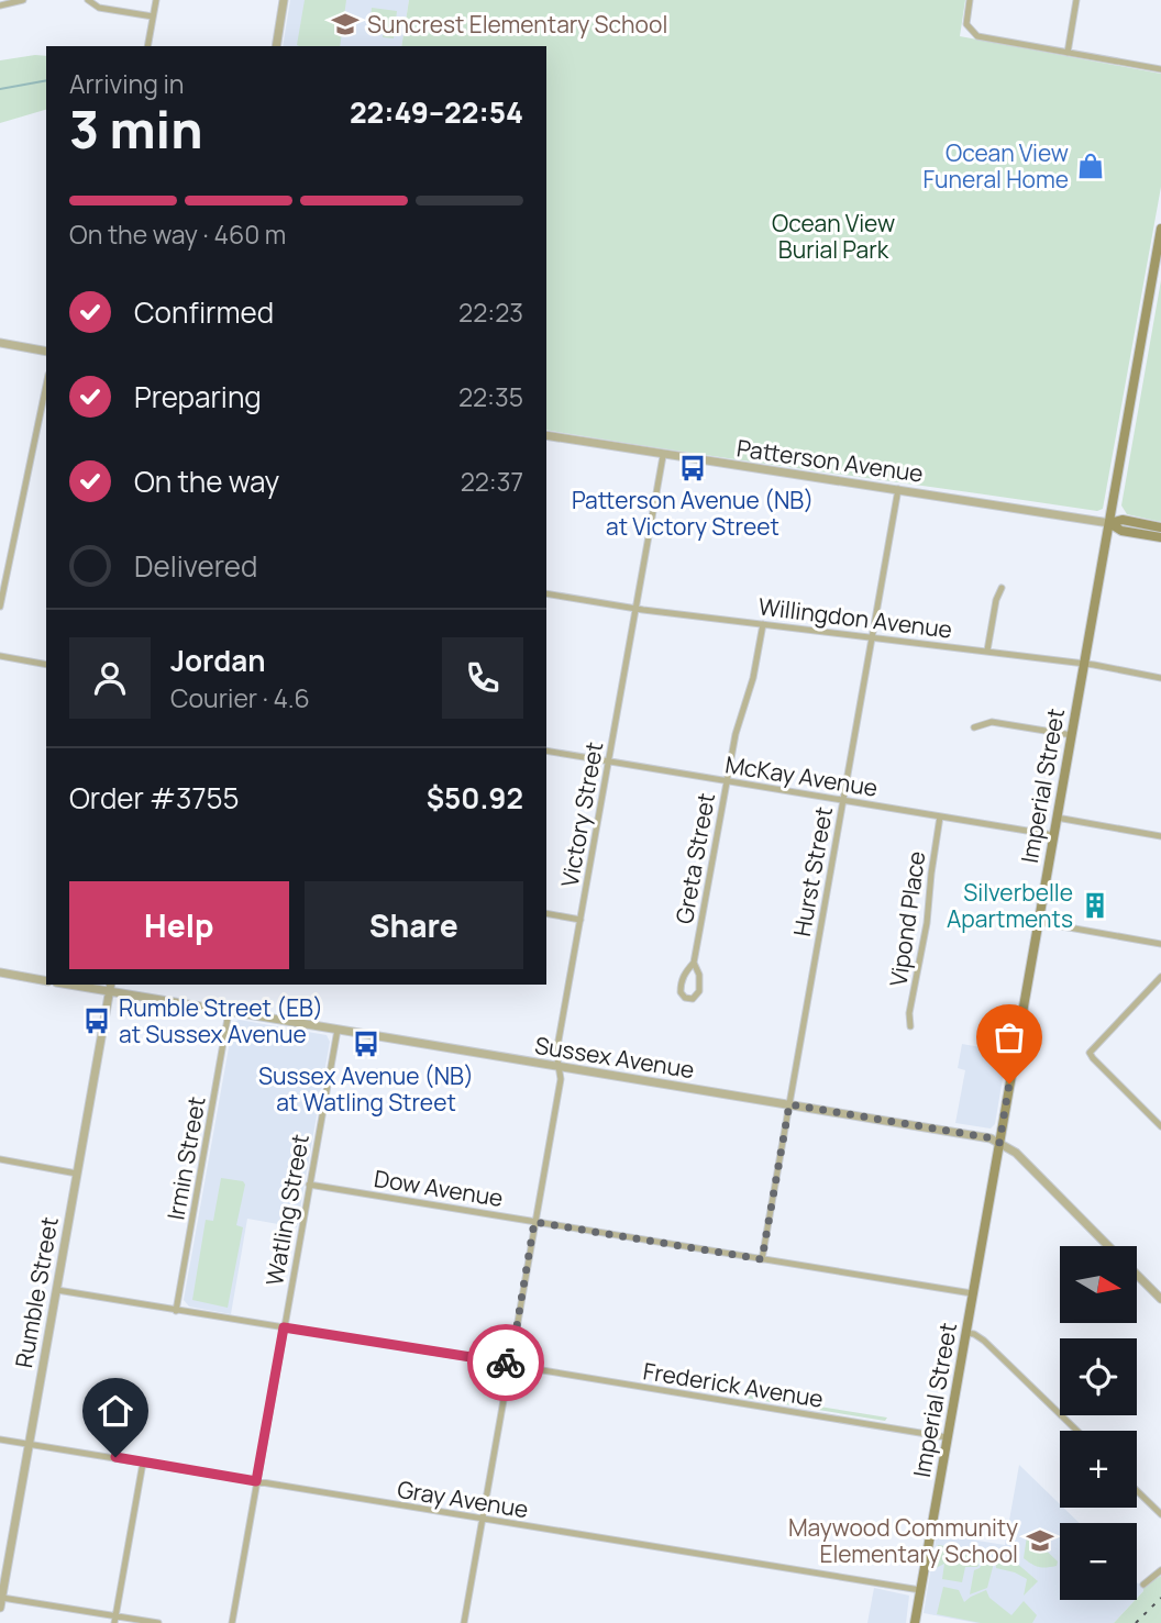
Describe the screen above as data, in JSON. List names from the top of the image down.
{
  "streets": {
    "main road": ["Imperial Street"],
    "street": [
      "Patterson Avenue",
      "Willingdon Avenue",
      "McKay Avenue",
      "Victory Street",
      "Greta Street",
      "Hurst Street",
      "Vipond Place",
      "Sussex Avenue",
      "Irmin Street",
      "Dow Avenue",
      "Watling Street",
      "Rumble Street",
      "Frederick Avenue",
      "Gray Avenue"
    ]
  },
  "crossings": [
    ["Patterson Avenue", "Imperial Street"],
    ["Patterson Avenue", "Victory Street"],
    ["Patterson Avenue", "Hurst Street"],
    ["Willingdon Avenue", "Imperial Street"],
    ["Willingdon Avenue", "Victory Street"],
    ["Willingdon Avenue", "Greta Street"],
    ["Willingdon Avenue", "Hurst Street"],
    ["McKay Avenue", "Imperial Street"],
    ["McKay Avenue", "Victory Street"],
    ["McKay Avenue", "Greta Street"],
    ["McKay Avenue", "Hurst Street"],
    ["McKay Avenue", "Vipond Place"],
    ["Imperial Street", "Sussex Avenue"],
    ["Imperial Street", "Dow Avenue"],
    ["Imperial Street", "Frederick Avenue"],
    ["Imperial Street", "Gray Avenue"],
    ["Victory Street", "Sussex Avenue"],
    ["Victory Street", "Dow Avenue"],
    ["Victory Street", "Frederick Avenue"],
    ["Victory Street", "Gray Avenue"],
    ["Hurst Street", "Sussex Avenue"],
    ["Hurst Street", "Dow Avenue"],
    ["Sussex Avenue", "Irmin Street"],
    ["Sussex Avenue", "Watling Street"],
    ["Sussex Avenue", "Rumble Street"],
    ["Irmin Street", "Frederick Avenue"],
    ["Dow Avenue", "Watling Street"],
    ["Watling Street", "Frederick Avenue"],
    ["Watling Street", "Gray Avenue"],
    ["Rumble Street", "Frederick Avenue"],
    ["Rumble Street", "Gray Avenue"]
  ],
  "parks": ["Ocean View Burial Park"],
  "places": {
    "school or university": ["Suncrest Elementary School", "Maywood Community Elementary School"],
    "shop": ["Ocean View Funeral Home"],
    "bus stop": ["Patterson Avenue (NB) at Victory Street", "Rumble Street (EB) at Sussex Avenue", "Sussex Avenue (NB) at Watling Street"],
    "building": ["Silverbelle Apartments"]
  },
  "north": "right",
  "page": {
    "heading": ["3 min", "Arriving in", "22:49–22:54"],
    "panel": [
      "Jordan",
      "Courier · 4.6",
      "Order #3755",
      "$50.92"
    ],
    "bar": "On the way · 460 m",
    "list": [
      ["Confirmed", "22:23"],
      ["Preparing", "22:35"],
      ["On the way", "22:37"],
      "Delivered"
    ],
    "buttons": ["Help", "Share"],
    "map_buttons": ["+", "−"]
  }
}
